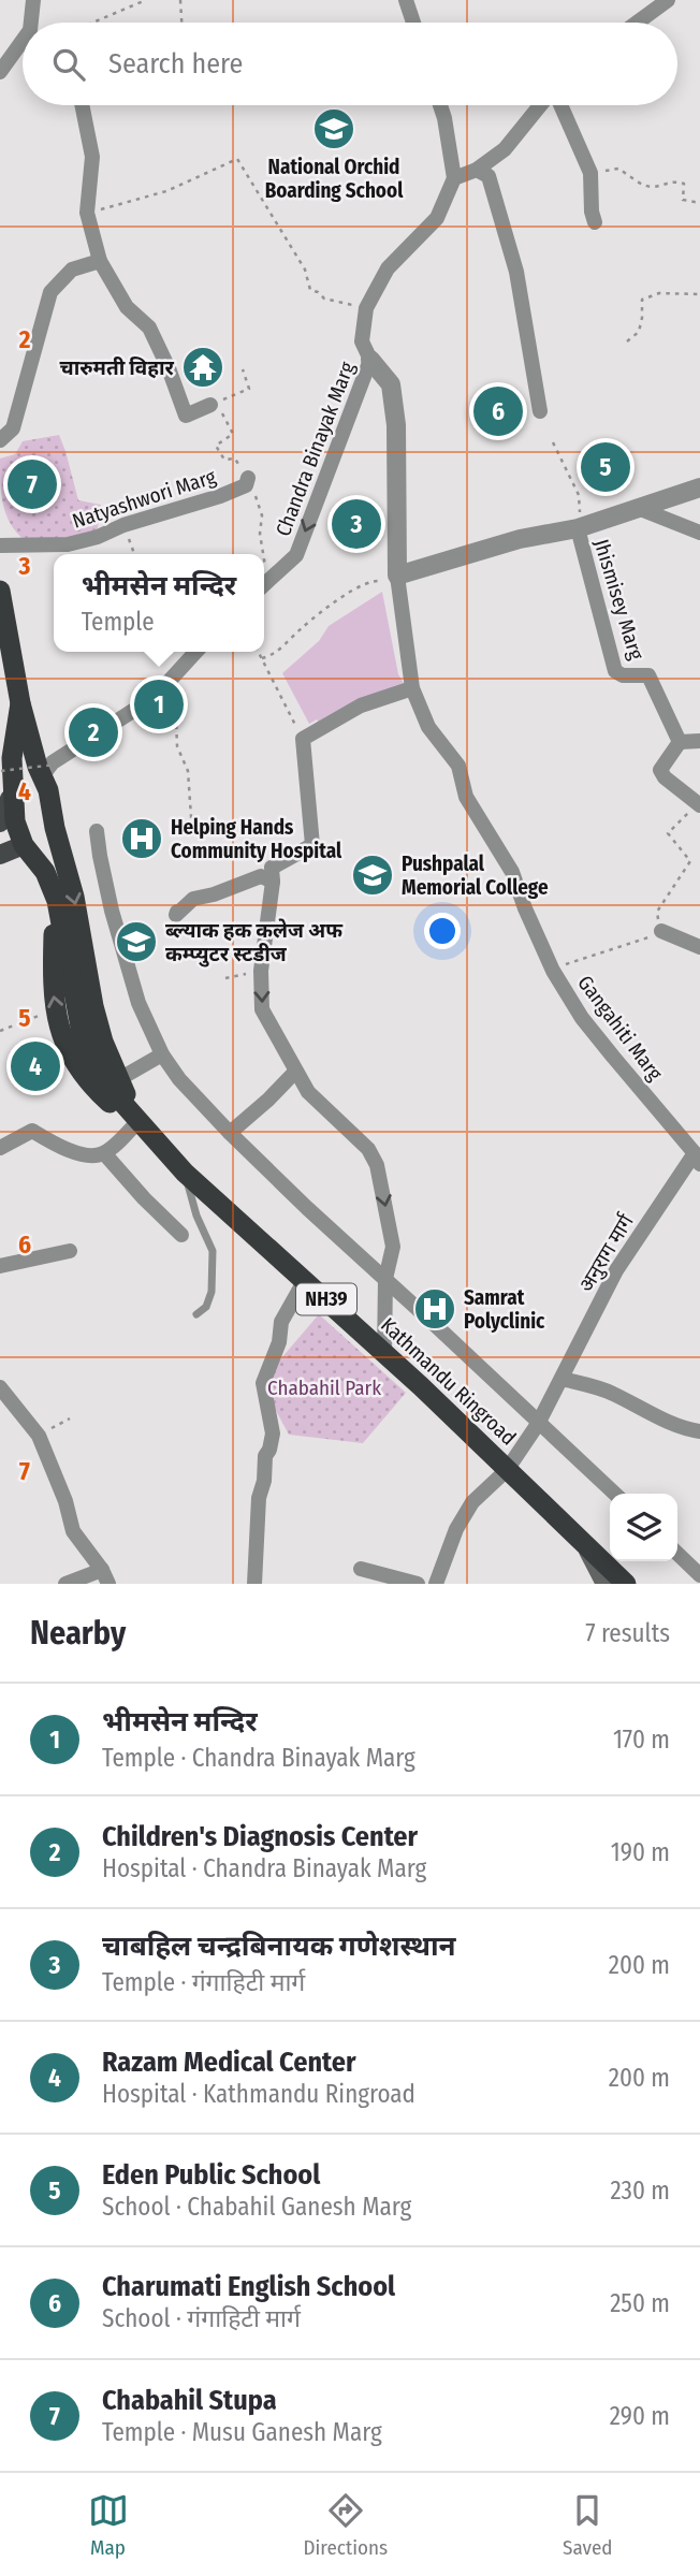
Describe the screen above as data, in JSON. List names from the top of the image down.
{
  "streets": {
    "highway": ["NH39", "Kathmandu Ringroad"],
    "street": [
      "Chandra Binayak Marg",
      "Natyashwori Marg",
      "Jhismisey Marg",
      "Gangahiti Marg",
      "अनुराग मार्ग"
    ]
  },
  "crossings": [
    ["Gangahiti Marg", "अनुराग मार्ग"],
    ["अनुराग मार्ग", "Kathmandu Ringroad"]
  ],
  "one_way": ["Chandra Binayak Marg"],
  "parks": ["Chabahil Park"],
  "places": {
    "school or university": ["National Orchid Boarding School", "Pushpalal Memorial College", "ब्ल्याक हक कलेज अफ कम्प्युटर स्टडीज"],
    "temple": ["चारुमती विहार"],
    "hospital": ["Helping Hands Community Hospital", "Samrat Polyclinic"]
  },
  "page": {
    "search": "Search here",
    "pins": [
      "6",
      "5",
      "7",
      "3",
      "1",
      "2",
      "4"
    ],
    "popup": ["भीमसेन मन्दिर", "Temple"],
    "heading": ["Nearby", "7 results"],
    "list": [
      {
        "mark": "1",
        "name": "भीमसेन मन्दिर",
        "note": "Temple · Chandra Binayak Marg",
        "value": "170 m"
      },
      {
        "mark": "2",
        "name": "Children's Diagnosis Center",
        "note": "Hospital · Chandra Binayak Marg",
        "value": "190 m"
      },
      {
        "mark": "3",
        "name": "चाबहिल चन्द्रबिनायक गणेशस्थान",
        "note": "Temple · गंगाहिटी मार्ग",
        "value": "200 m"
      },
      {
        "mark": "4",
        "name": "Razam Medical Center",
        "note": "Hospital · Kathmandu Ringroad",
        "value": "200 m"
      },
      {
        "mark": "5",
        "name": "Eden Public School",
        "note": "School · Chabahil Ganesh Marg",
        "value": "230 m"
      },
      {
        "mark": "6",
        "name": "Charumati English School",
        "note": "School · गंगाहिटी मार्ग",
        "value": "250 m"
      },
      {
        "mark": "7",
        "name": "Chabahil Stupa",
        "note": "Temple · Musu Ganesh Marg",
        "value": "290 m"
      }
    ],
    "nav": ["Map", "Directions", "Saved"]
  },
  "grid": {
    "rows": [
      "2",
      "3",
      "4",
      "5",
      "6",
      "7"
    ]
  }
}
